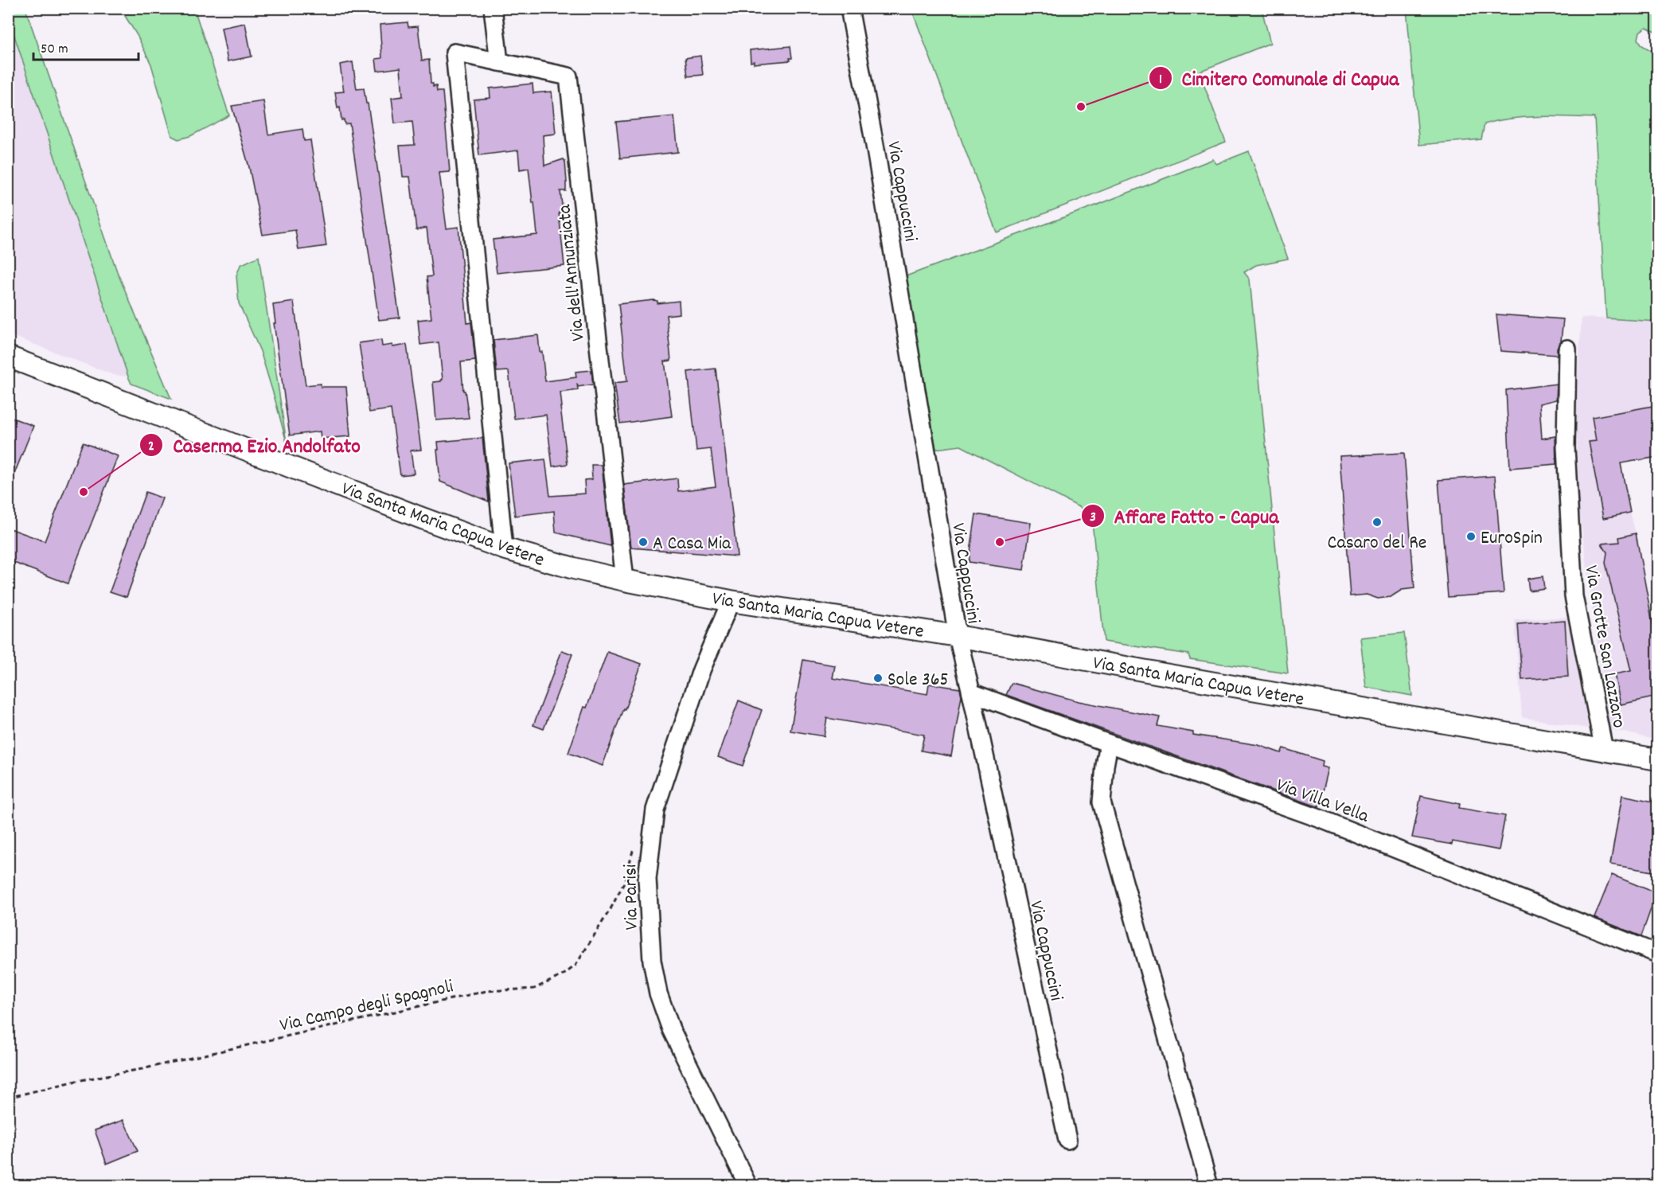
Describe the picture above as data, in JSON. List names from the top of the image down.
{
  "streets": {
    "main road": ["Via Santa Maria Capua Vetere"],
    "street": [
      "Via Cappuccini",
      "Via dell'Annunziata",
      "Via Grotte San Lazzaro",
      "Via Villa Vella",
      "Via Parisi"
    ],
    "path": ["Via Campo degli Spagnoli"]
  },
  "crossings": [
    ["Via Cappuccini", "Via Santa Maria Capua Vetere"],
    ["Via Cappuccini", "Via Villa Vella"],
    ["Via dell'Annunziata", "Via Santa Maria Capua Vetere"],
    ["Via Santa Maria Capua Vetere", "Via Grotte San Lazzaro"],
    ["Via Santa Maria Capua Vetere", "Via Parisi"],
    ["Via Parisi", "Via Campo degli Spagnoli"]
  ],
  "places": [
    "Cimitero Comunale di Capua",
    "Caserma Ezio Andolfato",
    "Casaro del Re",
    "EuroSpin",
    "A Casa Mia",
    "Affare Fatto - Capua",
    "Sole 365"
  ],
  "scale_bar": "50 m"
}
